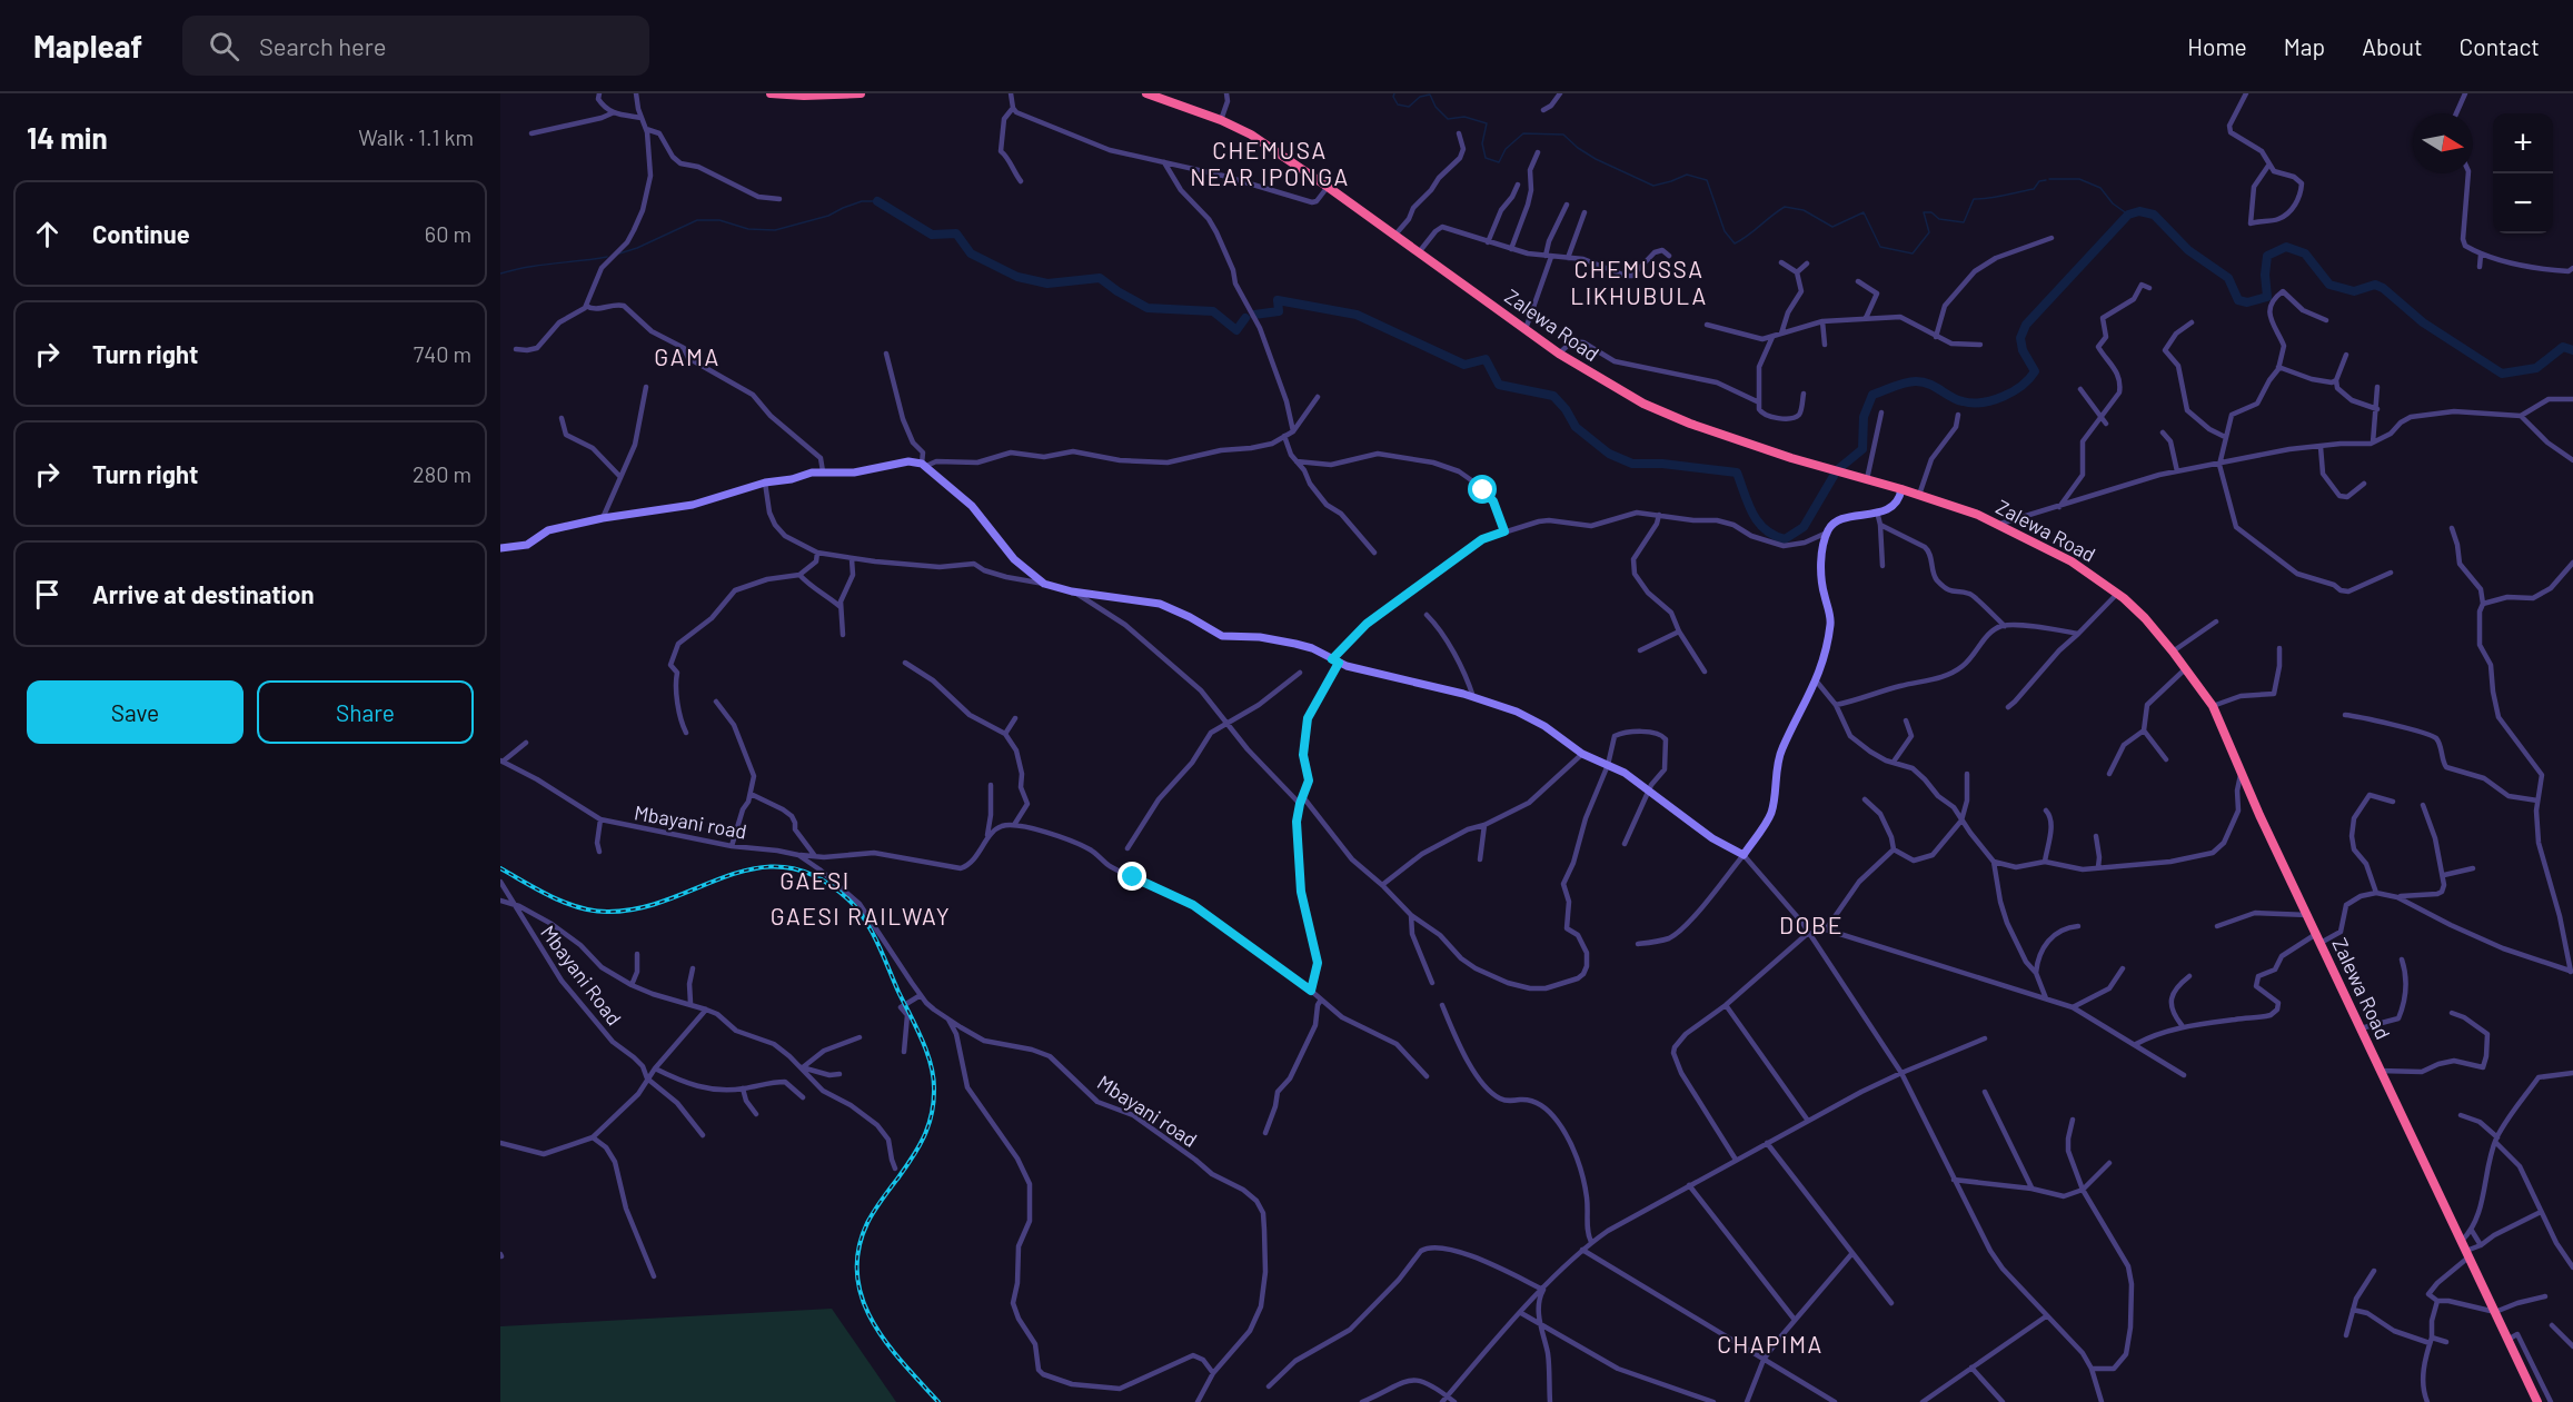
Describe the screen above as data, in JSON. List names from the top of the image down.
{
  "streets": {
    "highway": ["Zalewa Road"],
    "street": ["Mbayani road", "Mbayani Road"]
  },
  "districts": [
    "CHEMUSA NEAR IPONGA",
    "CHEMUSSA LIKHUBULA",
    "GAMA",
    "GAESI",
    "GAESI RAILWAY",
    "DOBE",
    "CHAPIMA"
  ],
  "north": "right",
  "page": {
    "header": "Mapleaf",
    "search": "Search here",
    "nav": [
      "Home",
      "Map",
      "About",
      "Contact"
    ],
    "heading": ["14 min", "Walk · 1.1 km"],
    "map_buttons": ["+", "−"],
    "list": [
      ["Continue", "60 m"],
      ["Turn right", "740 m"],
      ["Turn right", "280 m"],
      "Arrive at destination"
    ],
    "buttons": ["Save", "Share"]
  }
}
